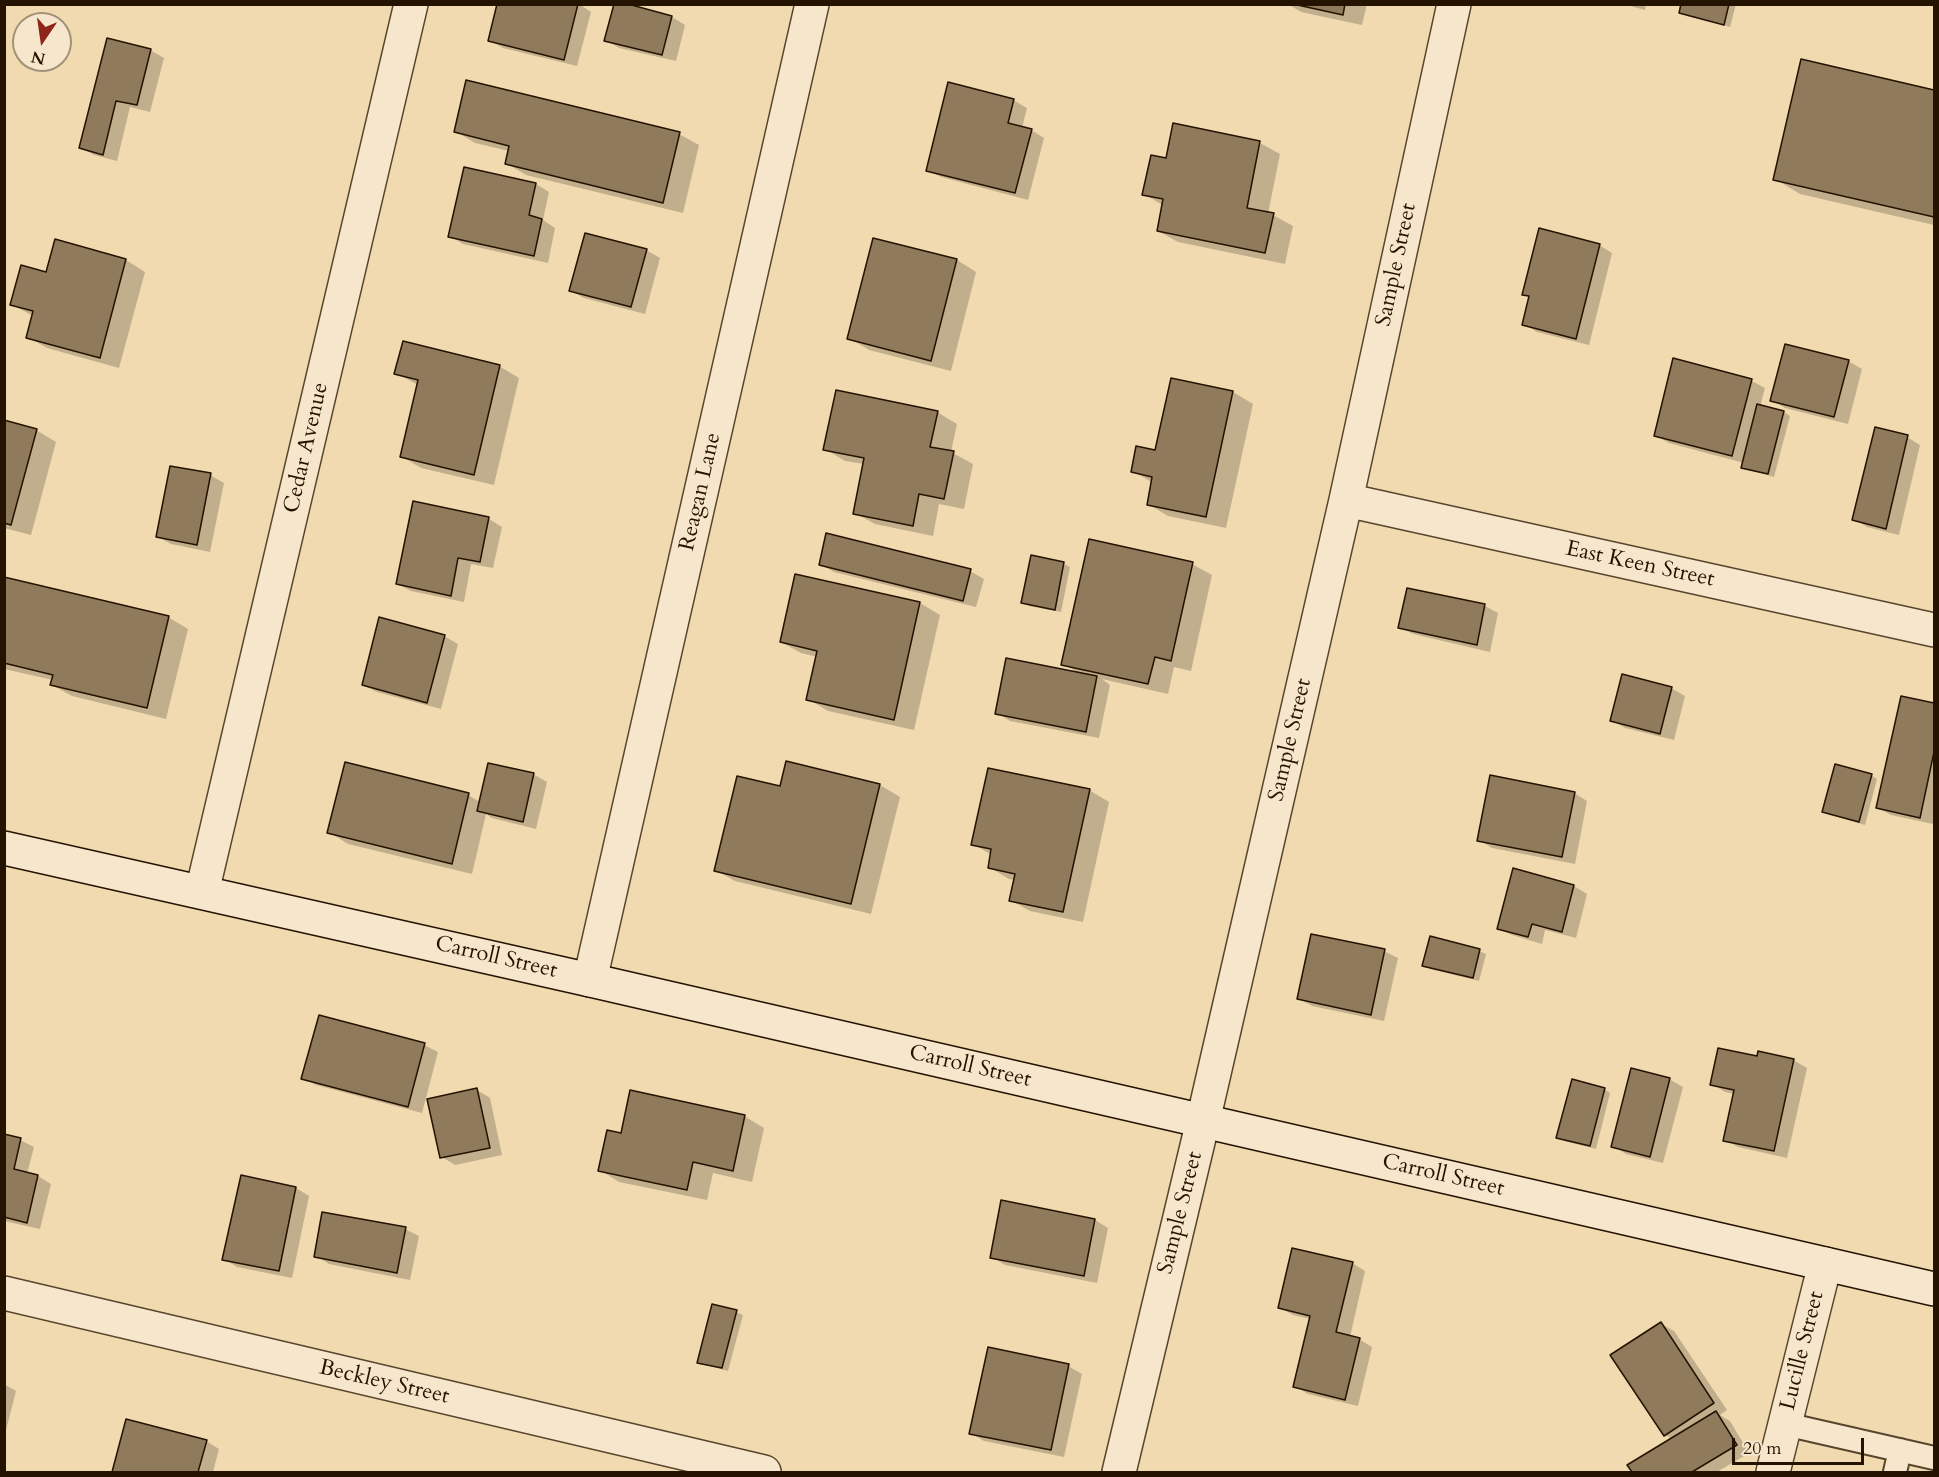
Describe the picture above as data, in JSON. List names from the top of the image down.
{
  "streets": {
    "street": [
      "Sample Street",
      "Cedar Avenue",
      "Reagan Lane",
      "East Keen Street",
      "Carroll Street",
      "Lucille Street",
      "Beckley Street"
    ]
  },
  "crossings": [
    ["Sample Street", "East Keen Street"],
    ["Sample Street", "Carroll Street"],
    ["Cedar Avenue", "Carroll Street"],
    ["Reagan Lane", "Carroll Street"],
    ["Carroll Street", "Lucille Street"]
  ],
  "scale_bar": "20 m",
  "north": "bottom"
}
